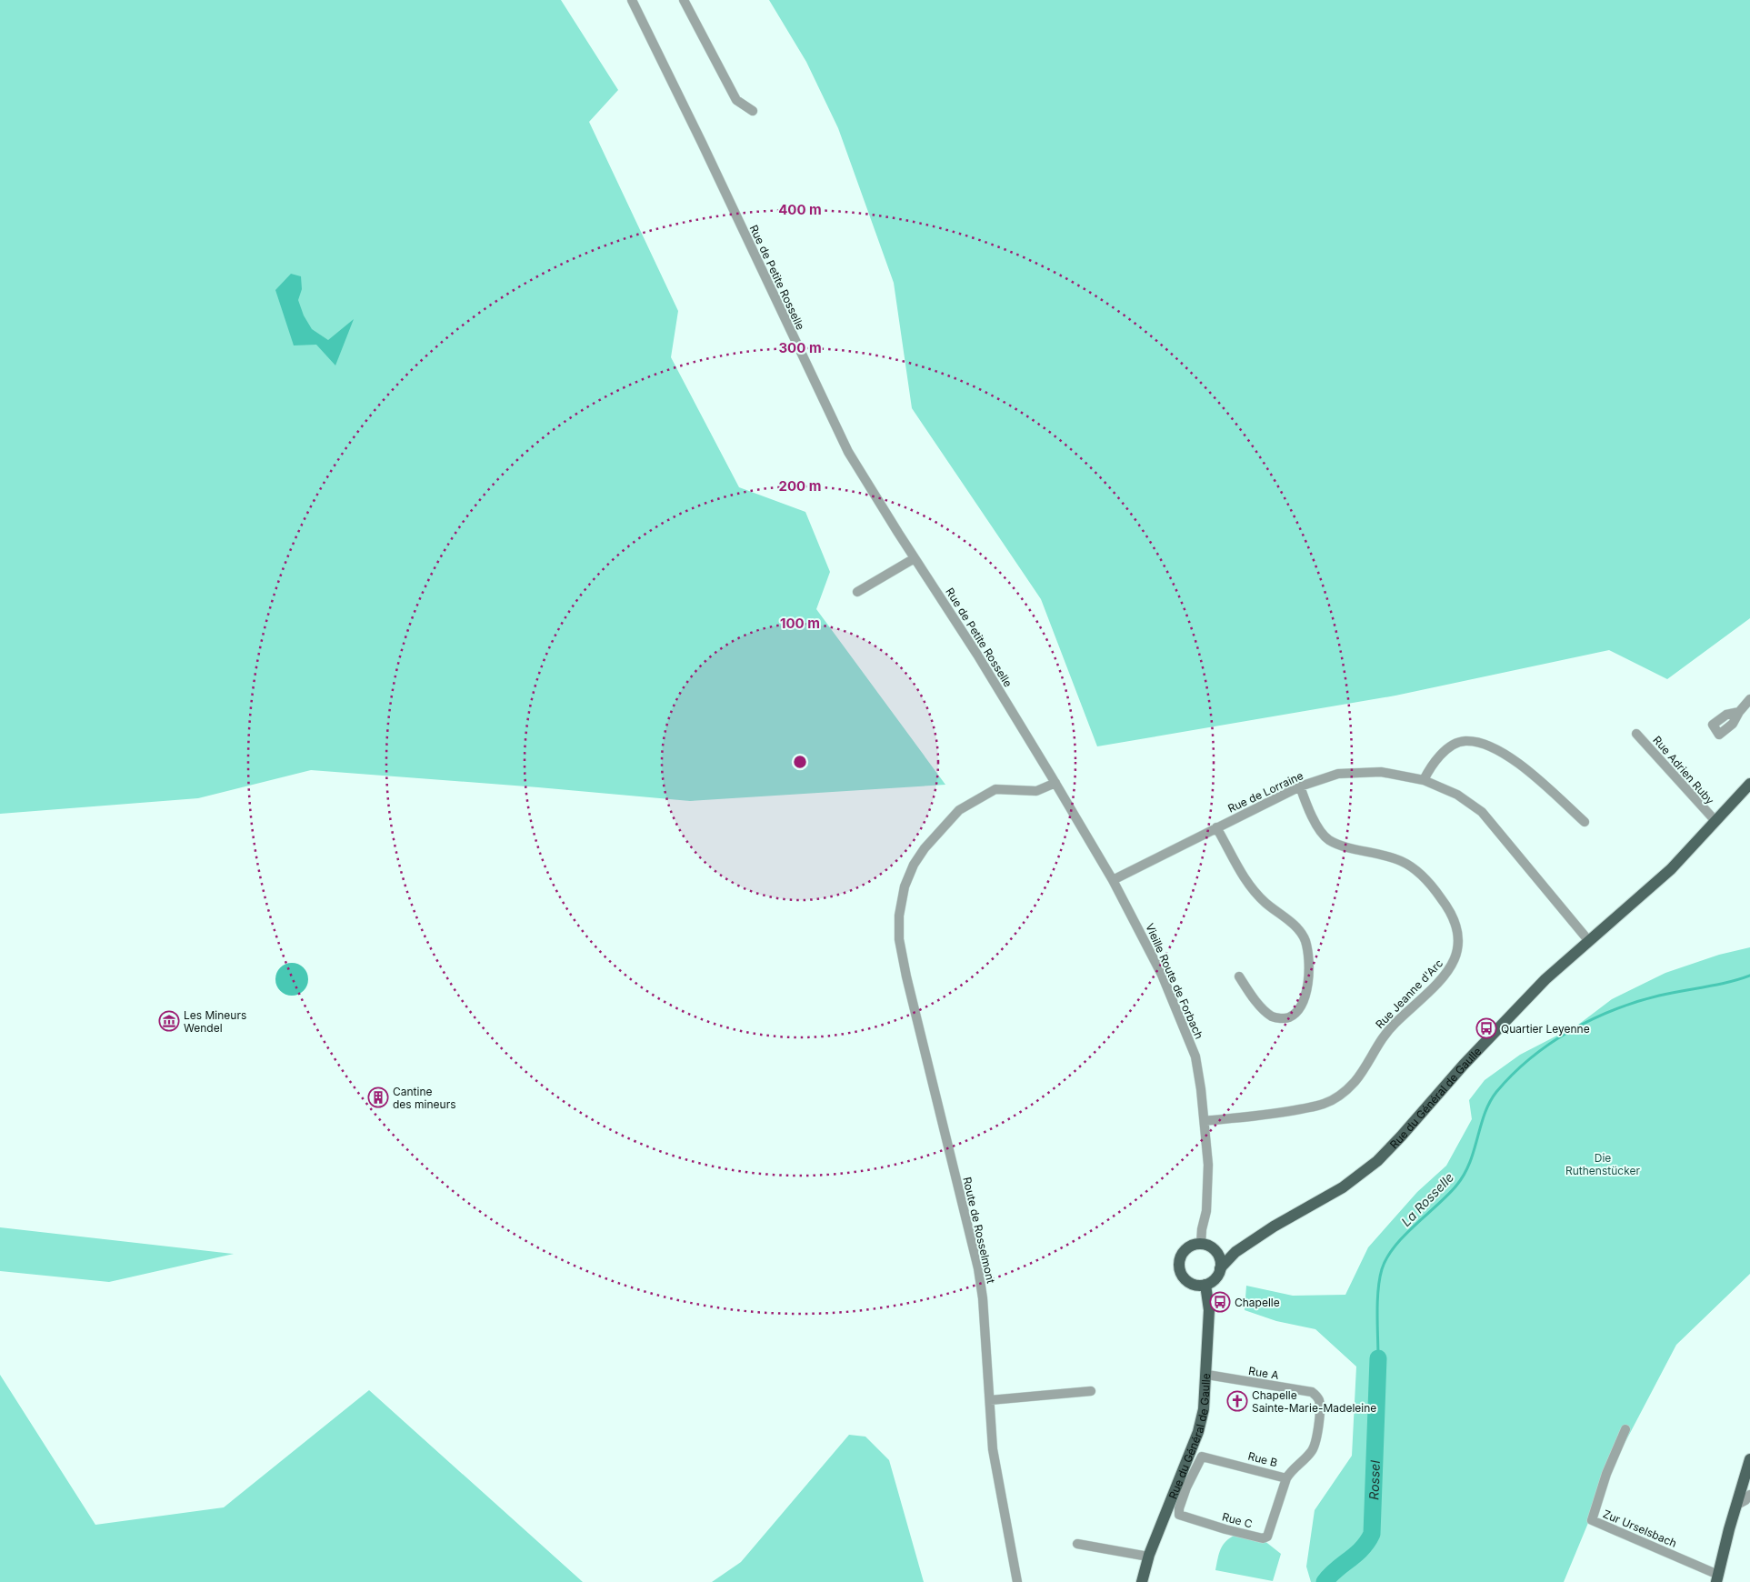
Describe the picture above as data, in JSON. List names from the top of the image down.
{
  "streets": {
    "main road": ["Rue du Général de Gaulle"],
    "street": [
      "Rue de Petite Rosselle",
      "Rue Adrien Ruby",
      "Rue de Lorraine",
      "Vieille Route de Forbach",
      "Rue Jeanne d'Arc",
      "Route de Rosselmont",
      "Rue A",
      "Rue B",
      "Rue C",
      "Zur Urselsbach"
    ]
  },
  "crossings": [
    ["Rue de Petite Rosselle", "Vieille Route de Forbach"],
    ["Rue Adrien Ruby", "Rue du Général de Gaulle"],
    ["Rue de Lorraine", "Vieille Route de Forbach"],
    ["Rue de Lorraine", "Rue Jeanne d'Arc"],
    ["Rue de Lorraine", "Rue du Général de Gaulle"],
    ["Vieille Route de Forbach", "Rue Jeanne d'Arc"],
    ["Vieille Route de Forbach", "Rue du Général de Gaulle"],
    ["Vieille Route de Forbach", "Route de Rosselmont"],
    ["Rue du Général de Gaulle", "Rue A"],
    ["Rue du Général de Gaulle", "Rue B"],
    ["Rue du Général de Gaulle", "Rue C"],
    ["Rue A", "Rue B"],
    ["Rue B", "Rue C"]
  ],
  "water": ["La Rosselle", "Rossel"],
  "parks": ["Die Ruthenstücker"],
  "places": {
    "museum": ["Les Mineurs Wendel"],
    "bus stop": ["Quartier Leyenne", "Chapelle"],
    "building": ["Cantine des mineurs"],
    "church": ["Chapelle Sainte-Marie-Madeleine"]
  },
  "rings": [
    "400 m",
    "300 m",
    "200 m",
    "100 m"
  ]
}
